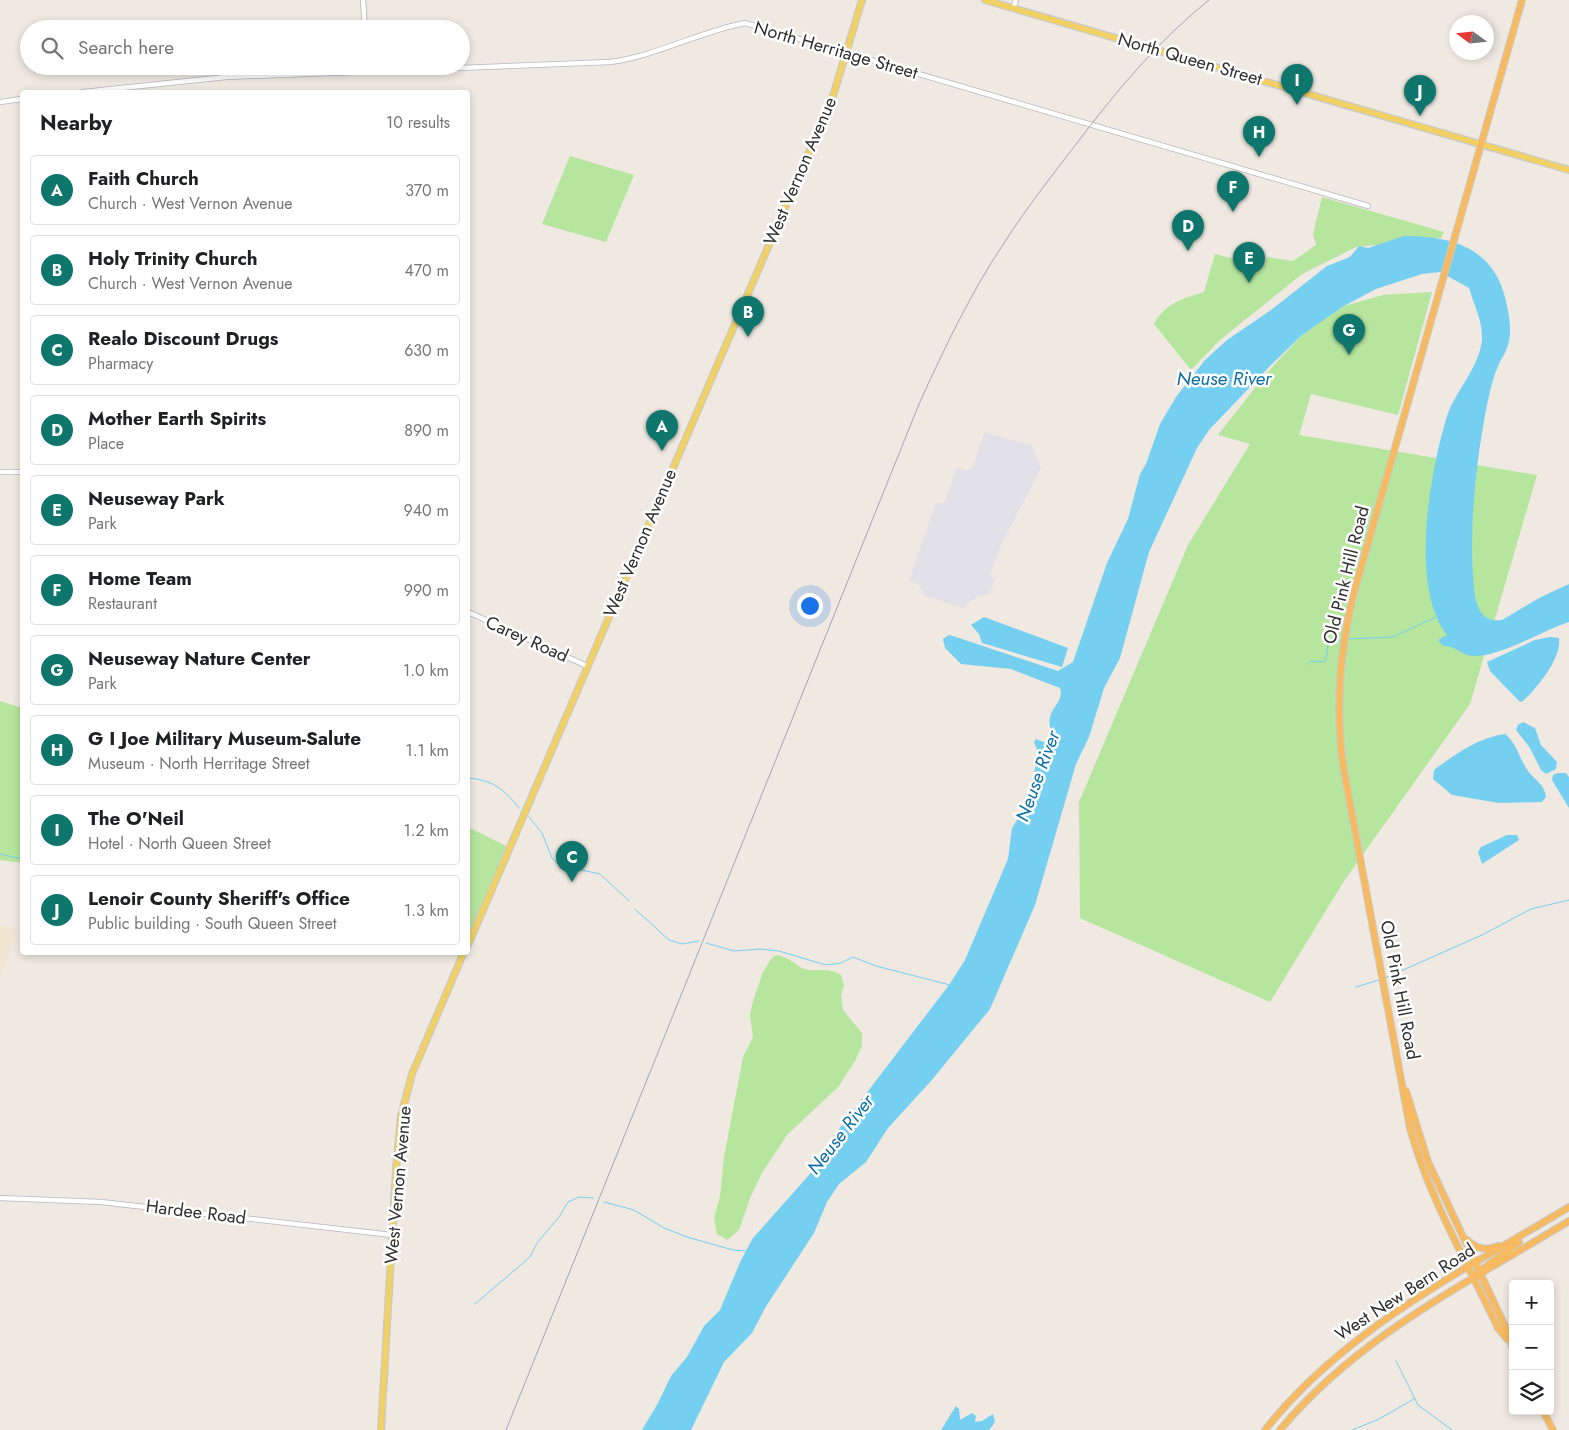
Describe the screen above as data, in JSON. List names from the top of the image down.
{
  "streets": {
    "highway": ["Old Pink Hill Road", "West New Bern Road"],
    "main road": ["North Queen Street", "West Vernon Avenue"],
    "street": ["North Herritage Street", "Carey Road", "Hardee Road"]
  },
  "crossings": [
    ["North Herritage Street", "West Vernon Avenue"],
    ["North Queen Street", "Old Pink Hill Road"],
    ["West Vernon Avenue", "Carey Road"],
    ["West Vernon Avenue", "Hardee Road"],
    ["Old Pink Hill Road", "West New Bern Road"]
  ],
  "water": ["Neuse River"],
  "north": "left",
  "page": {
    "search": "Search here",
    "pins": [
      "I",
      "J",
      "H",
      "F",
      "D",
      "E",
      "B",
      "G",
      "A",
      "C"
    ],
    "heading": ["Nearby", "10 results"],
    "list": [
      {
        "mark": "A",
        "name": "Faith Church",
        "note": "Church · West Vernon Avenue",
        "value": "370 m"
      },
      {
        "mark": "B",
        "name": "Holy Trinity Church",
        "note": "Church · West Vernon Avenue",
        "value": "470 m"
      },
      {
        "mark": "C",
        "name": "Realo Discount Drugs",
        "note": "Pharmacy",
        "value": "630 m"
      },
      {
        "mark": "D",
        "name": "Mother Earth Spirits",
        "note": "Place",
        "value": "890 m"
      },
      {
        "mark": "E",
        "name": "Neuseway Park",
        "note": "Park",
        "value": "940 m"
      },
      {
        "mark": "F",
        "name": "Home Team",
        "note": "Restaurant",
        "value": "990 m"
      },
      {
        "mark": "G",
        "name": "Neuseway Nature Center",
        "note": "Park",
        "value": "1.0 km"
      },
      {
        "mark": "H",
        "name": "G I Joe Military Museum-Salute",
        "note": "Museum · North Herritage Street",
        "value": "1.1 km"
      },
      {
        "mark": "I",
        "name": "The O'Neil",
        "note": "Hotel · North Queen Street",
        "value": "1.2 km"
      },
      {
        "mark": "J",
        "name": "Lenoir County Sheriff's Office",
        "note": "Public building · South Queen Street",
        "value": "1.3 km"
      }
    ],
    "map_buttons": ["+", "−"]
  }
}
